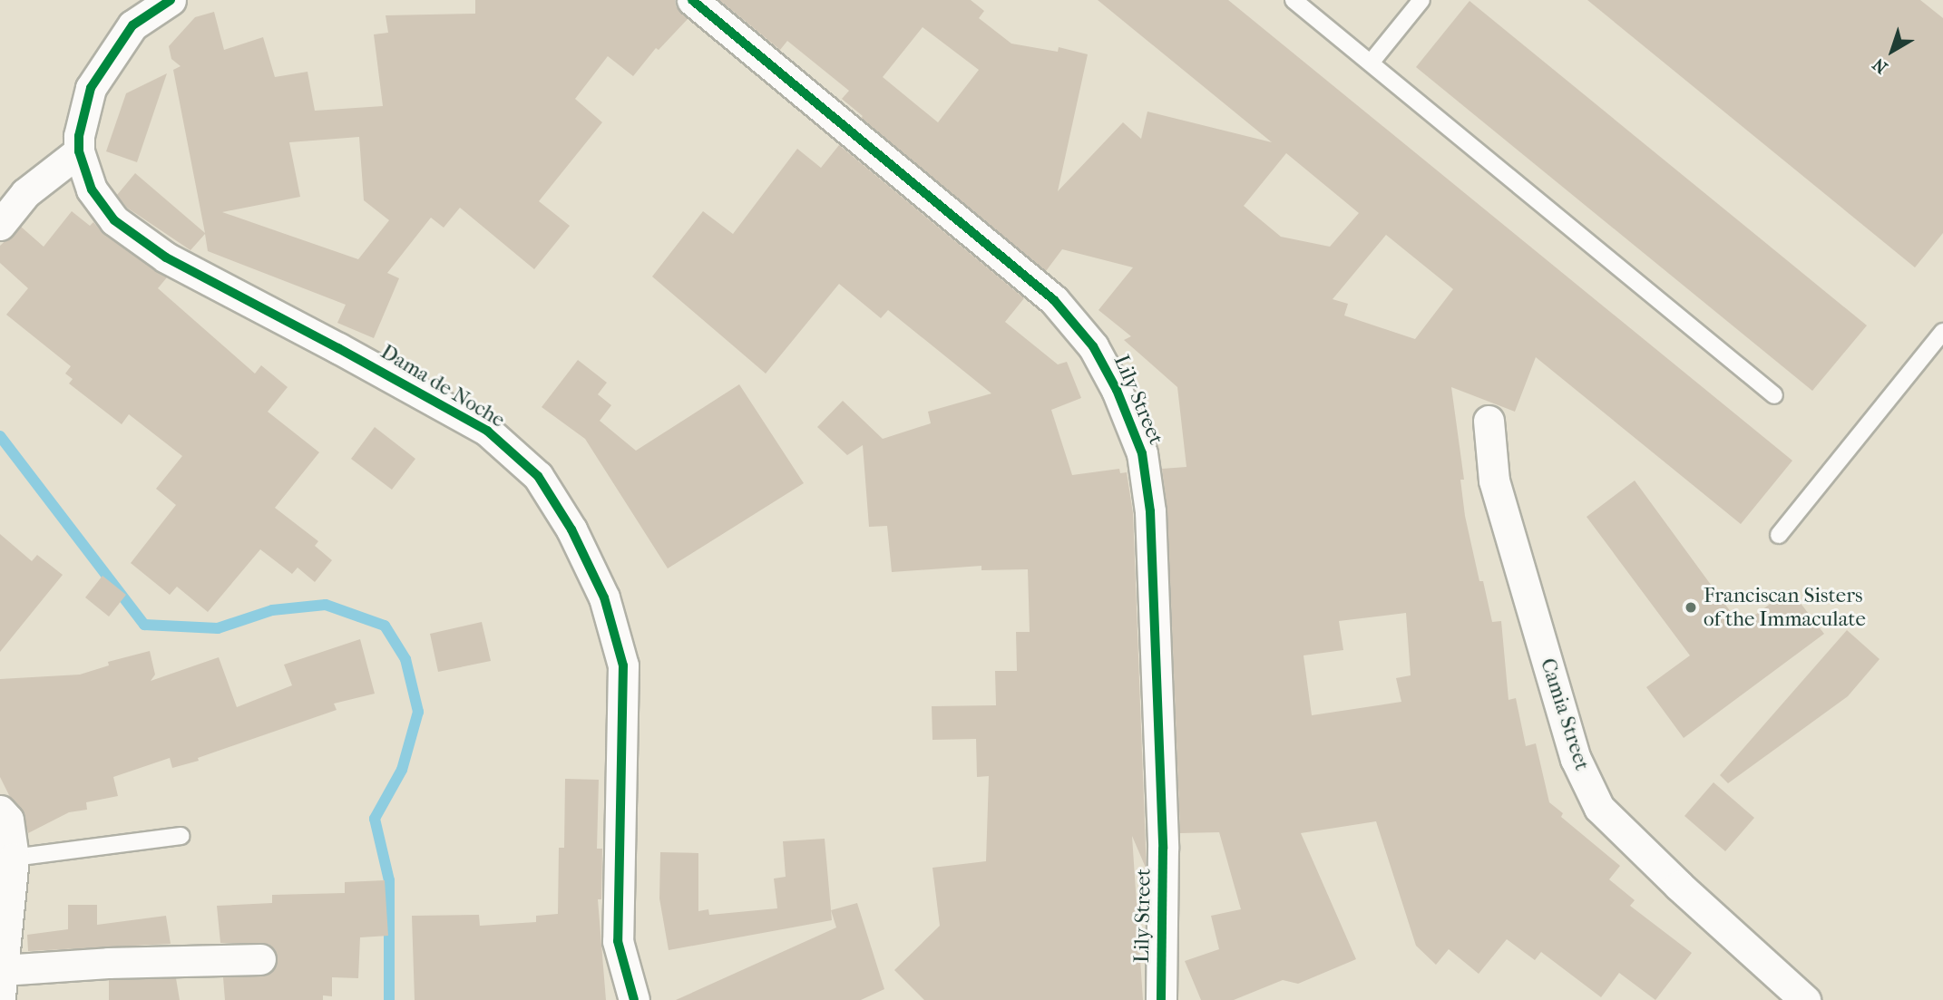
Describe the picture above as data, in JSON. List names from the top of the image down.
{
  "streets": {
    "street": ["Dama de Noche", "Lily Street", "Camia Street"]
  },
  "places": ["Franciscan Sisters of the Immaculate"],
  "north": "bottom left"
}
